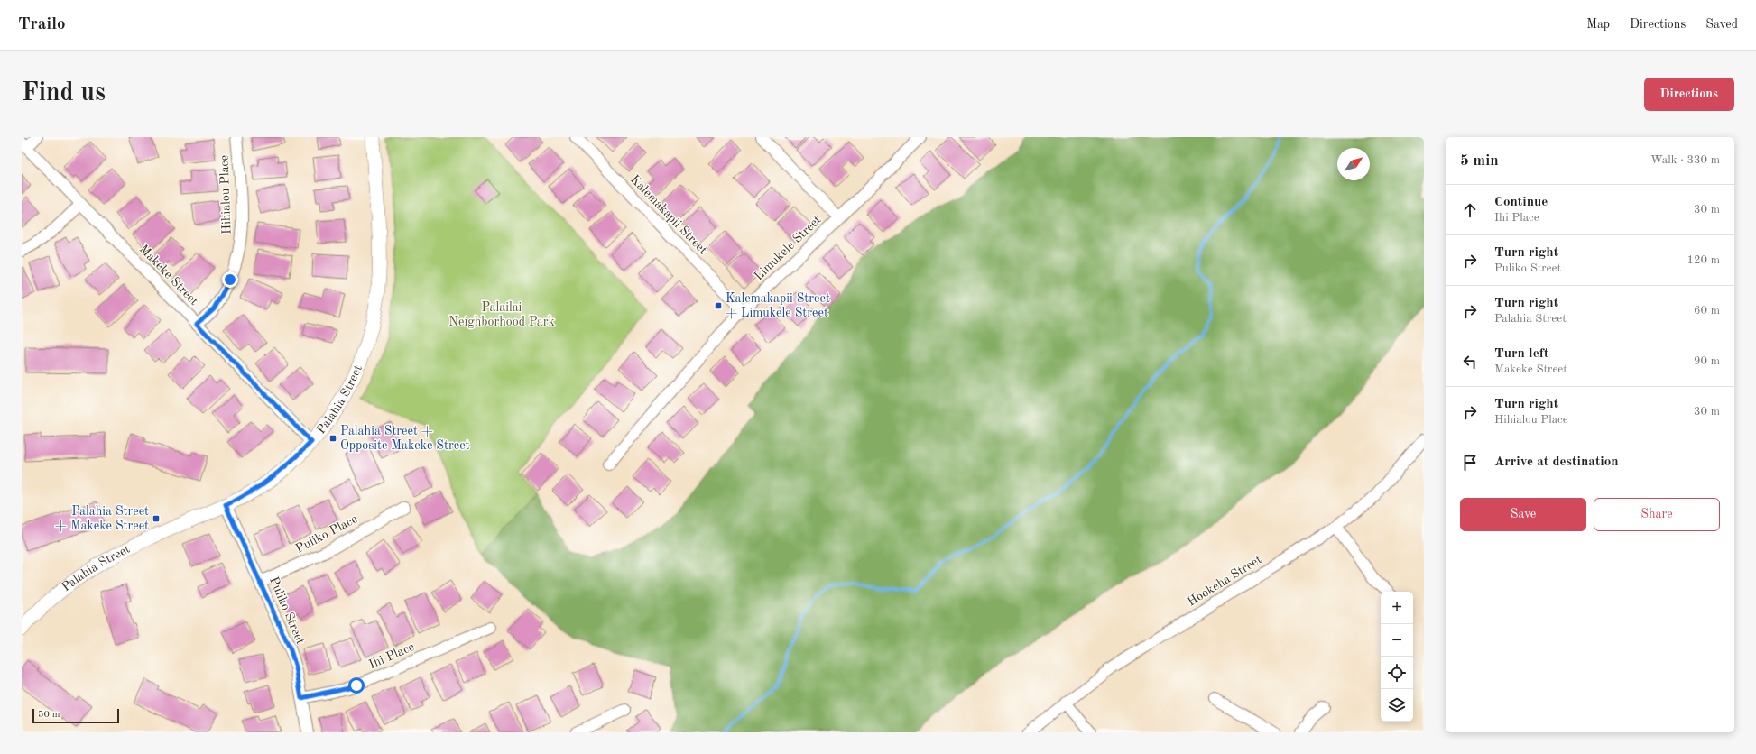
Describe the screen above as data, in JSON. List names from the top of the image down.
{
  "streets": {
    "street": [
      "Hihialou Place",
      "Kalemakapii Street",
      "Limukele Street",
      "Makeke Street",
      "Palahia Street",
      "Puliko Place",
      "Hookeha Street",
      "Puliko Street",
      "Ihi Place"
    ]
  },
  "crossings": [
    ["Hihialou Place", "Makeke Street"],
    ["Kalemakapii Street", "Limukele Street"],
    ["Makeke Street", "Palahia Street"],
    ["Palahia Street", "Puliko Street"],
    ["Puliko Place", "Puliko Street"],
    ["Puliko Street", "Ihi Place"]
  ],
  "parks": ["Palailai Neighborhood Park"],
  "places": {
    "transit": ["Kalemakapii Street + Limukele Street", "Palahia Street + Opposite Makeke Street", "Palahia Street + Makeke Street"]
  },
  "scale_bar": "50 m",
  "north": "top right",
  "page": {
    "header": "Trailo",
    "nav": ["Map", "Directions", "Saved"],
    "buttons": [
      "Directions",
      ["Save", "Share"]
    ],
    "title": "Find us",
    "heading": ["5 min", "Walk · 330 m"],
    "list": [
      ["Continue", "Ihi Place", "30 m"],
      ["Turn right", "Puliko Street", "120 m"],
      ["Turn right", "Palahia Street", "60 m"],
      ["Turn left", "Makeke Street", "90 m"],
      ["Turn right", "Hihialou Place", "30 m"],
      "Arrive at destination"
    ],
    "map_buttons": ["+", "−"],
    "scale": "50 m"
  }
}
